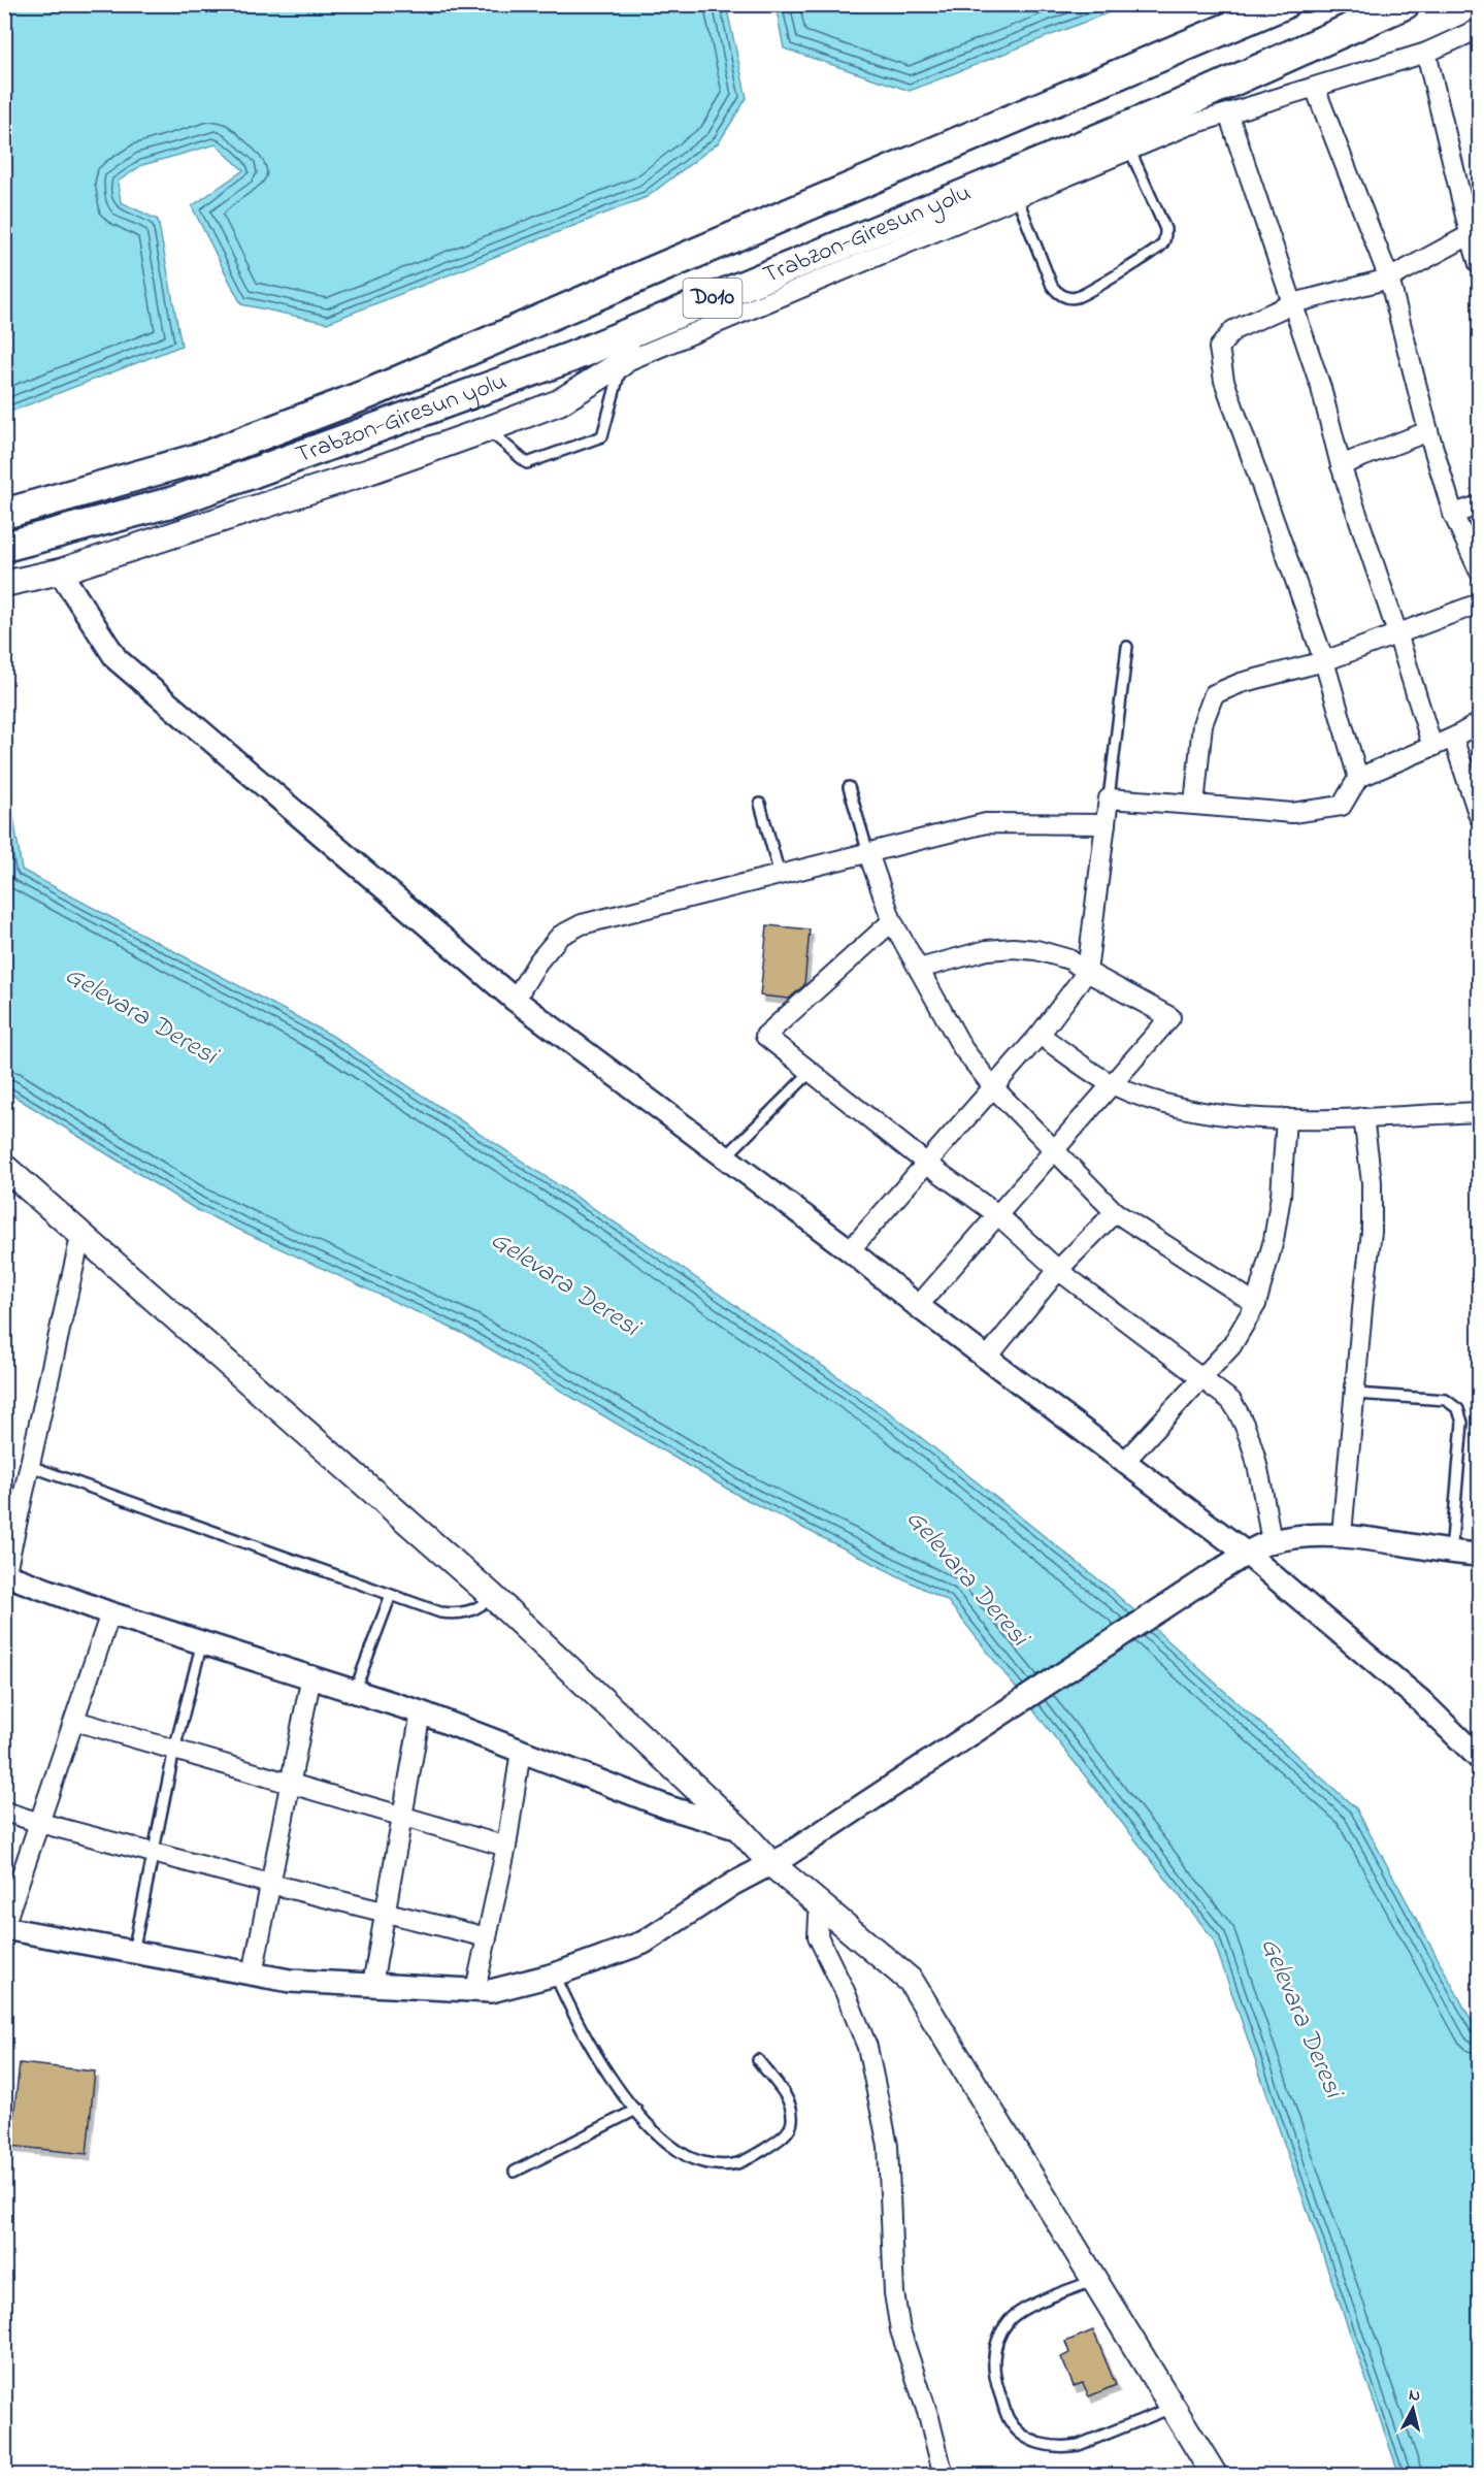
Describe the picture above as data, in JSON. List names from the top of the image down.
{
  "streets": {
    "highway": ["Trabzon-Giresun yolu", "D010"]
  },
  "water": ["Gelevara Deresi"],
  "north": "top"
}
